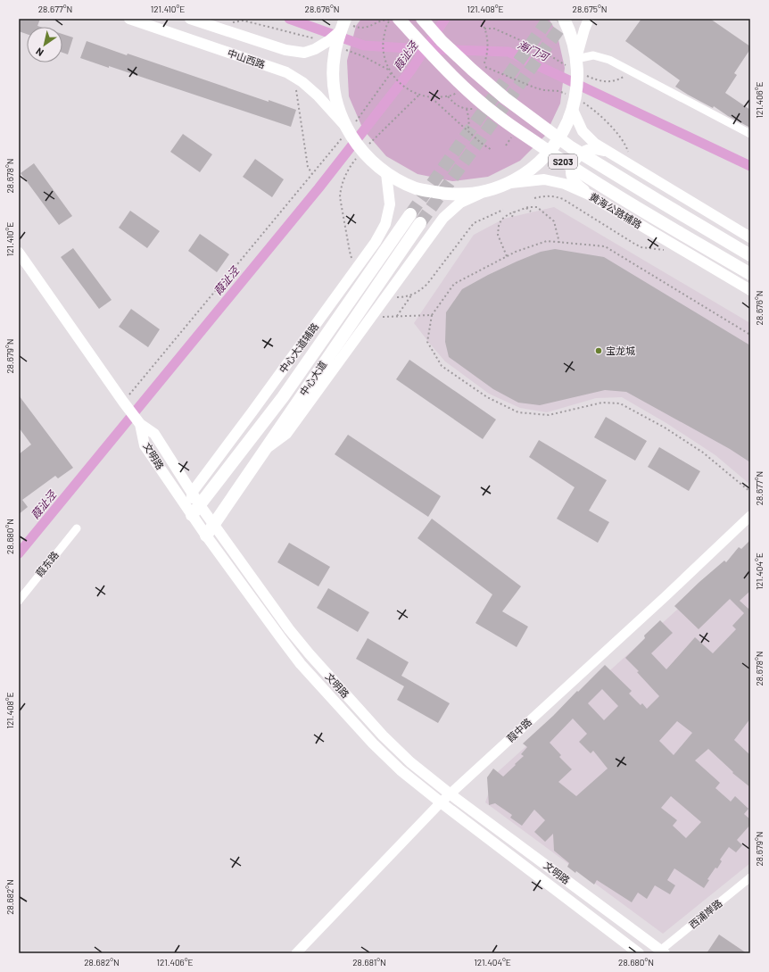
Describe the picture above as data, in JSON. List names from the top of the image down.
{
  "streets": {
    "main road": [
      "中山西路",
      "S203",
      "黄海公路辅路",
      "中心大道辅路",
      "中心大道",
      "文明路"
    ],
    "street": ["葭东路", "葭中路", "西浦岸路"]
  },
  "crossings": [
    ["中心大道辅路", "文明路"],
    ["中心大道", "文明路"],
    ["文明路", "葭中路"],
    ["文明路", "西浦岸路"]
  ],
  "water": ["海门河", "葭沚泾"],
  "places": ["宝龙城"],
  "north": "bottom left",
  "coordinates": [
    "28.677°N",
    "121.410°E",
    "28.676°N",
    "121.408°E",
    "28.675°N",
    "121.406°E",
    "28.678°N",
    "28.679°N",
    "28.680°N",
    "121.404°E",
    "28.682°N",
    "28.681°N"
  ]
}
